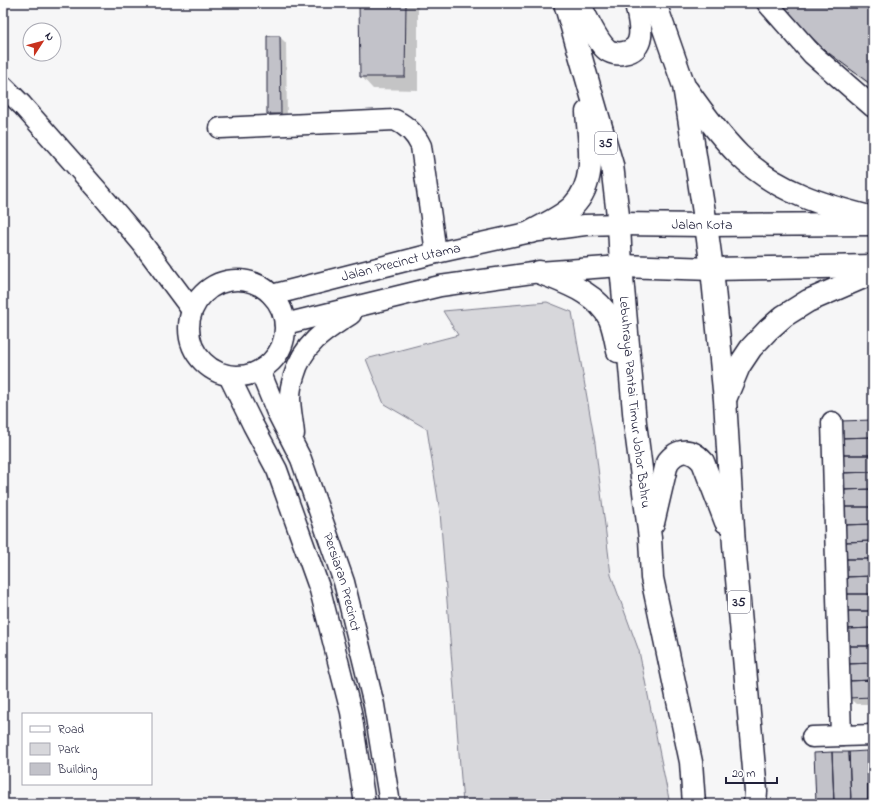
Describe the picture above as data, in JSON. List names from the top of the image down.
{
  "streets": {
    "main road": ["35", "Jalan Kota", "Lebuhraya Pantai Timur Johor Bahru"],
    "street": ["Jalan Precinct Utama", "Persiaran Precinct"]
  },
  "crossings": [
    ["35", "Jalan Kota"],
    ["Jalan Kota", "Jalan Precinct Utama"],
    ["Jalan Kota", "Lebuhraya Pantai Timur Johor Bahru"],
    ["Jalan Precinct Utama", "Persiaran Precinct"]
  ],
  "legend": ["Road", "Park", "Building"],
  "scale_bar": "20 m",
  "north": "top right"
}
